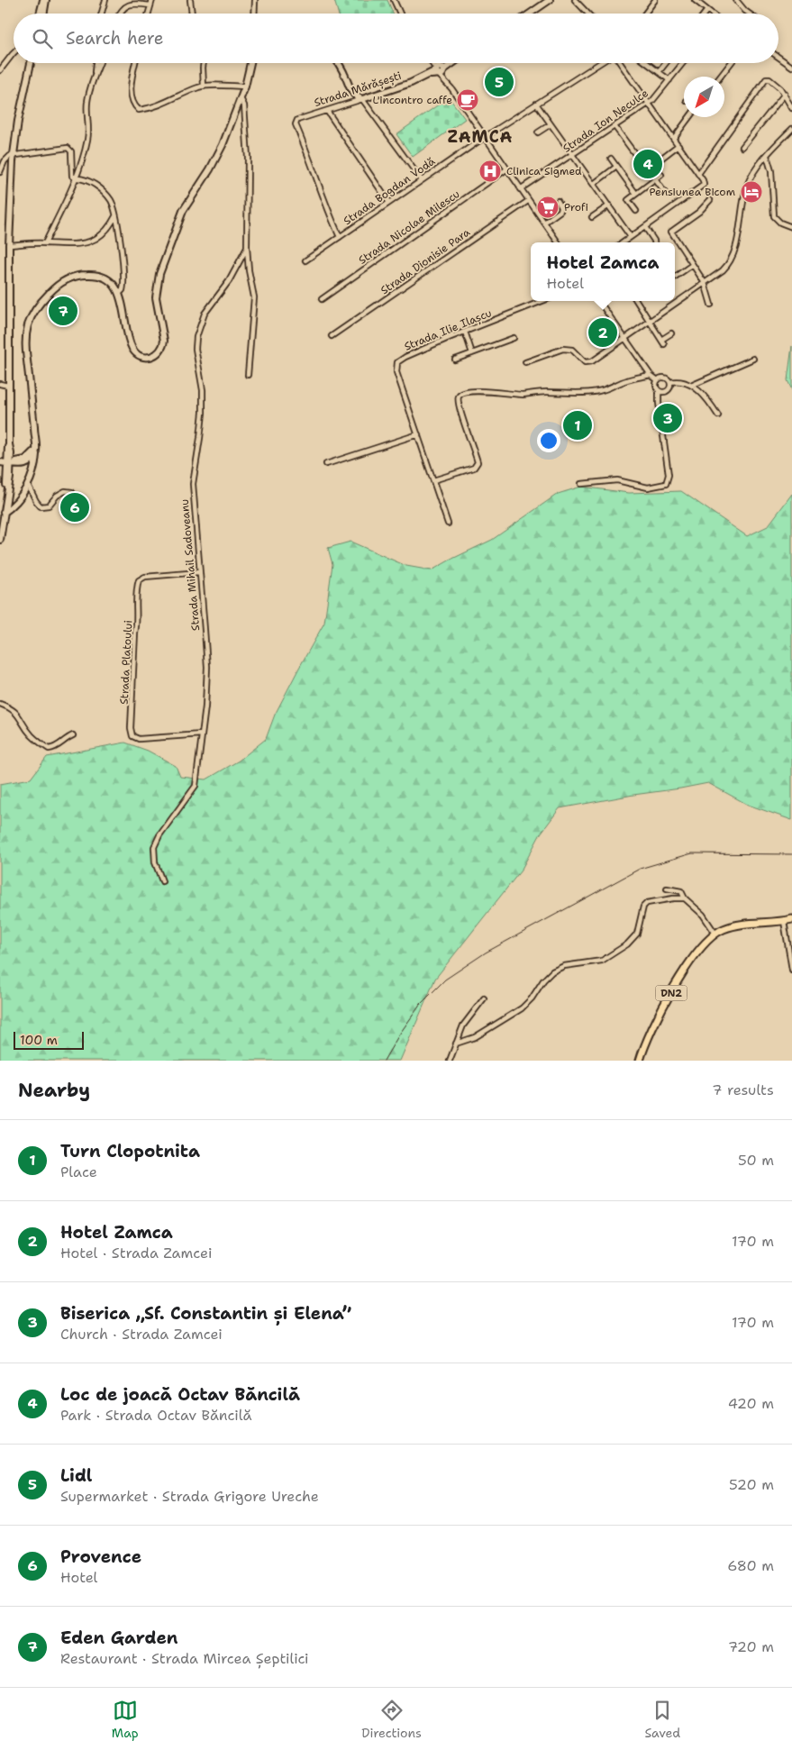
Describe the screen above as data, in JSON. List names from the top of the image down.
{
  "streets": {
    "main road": ["DN2"],
    "street": [
      "Strada Mărășești",
      "Strada Ion Neculce",
      "Strada Bogdan Vodă",
      "Strada Nicolae Milescu",
      "Strada Dionisie Para",
      "Strada Ilie Ilașcu",
      "Strada Mihail Sadoveanu",
      "Strada Platoului"
    ]
  },
  "crossings": [
    ["Strada Mărășești", "Strada Bogdan Vodă"],
    ["Strada Mihail Sadoveanu", "Strada Platoului"]
  ],
  "districts": ["ZAMCA"],
  "places": {
    "cafe": ["L'incontro caffe"],
    "hospital": ["Clinica Sigmed"],
    "hotel": ["Pensiunea Bicom"],
    "supermarket": ["Profi"]
  },
  "scale_bar": "100 m",
  "north": "bottom left",
  "page": {
    "search": "Search here",
    "pins": [
      "5",
      "4",
      "7",
      "2",
      "3",
      "1",
      "6"
    ],
    "popup": ["Hotel Zamca", "Hotel"],
    "scale": "100 m",
    "heading": ["Nearby", "7 results"],
    "list": [
      {
        "mark": "1",
        "name": "Turn Clopotnita",
        "note": "Place",
        "value": "50 m"
      },
      {
        "mark": "2",
        "name": "Hotel Zamca",
        "note": "Hotel · Strada Zamcei",
        "value": "170 m"
      },
      {
        "mark": "3",
        "name": "Biserica „Sf. Constantin și Elena”",
        "note": "Church · Strada Zamcei",
        "value": "170 m"
      },
      {
        "mark": "4",
        "name": "Loc de joacă Octav Băncilă",
        "note": "Park · Strada Octav Băncilă",
        "value": "420 m"
      },
      {
        "mark": "5",
        "name": "Lidl",
        "note": "Supermarket · Strada Grigore Ureche",
        "value": "520 m"
      },
      {
        "mark": "6",
        "name": "Provence",
        "note": "Hotel",
        "value": "680 m"
      },
      {
        "mark": "7",
        "name": "Eden Garden",
        "note": "Restaurant · Strada Mircea Șeptilici",
        "value": "720 m"
      }
    ],
    "nav": ["Map", "Directions", "Saved"]
  }
}
